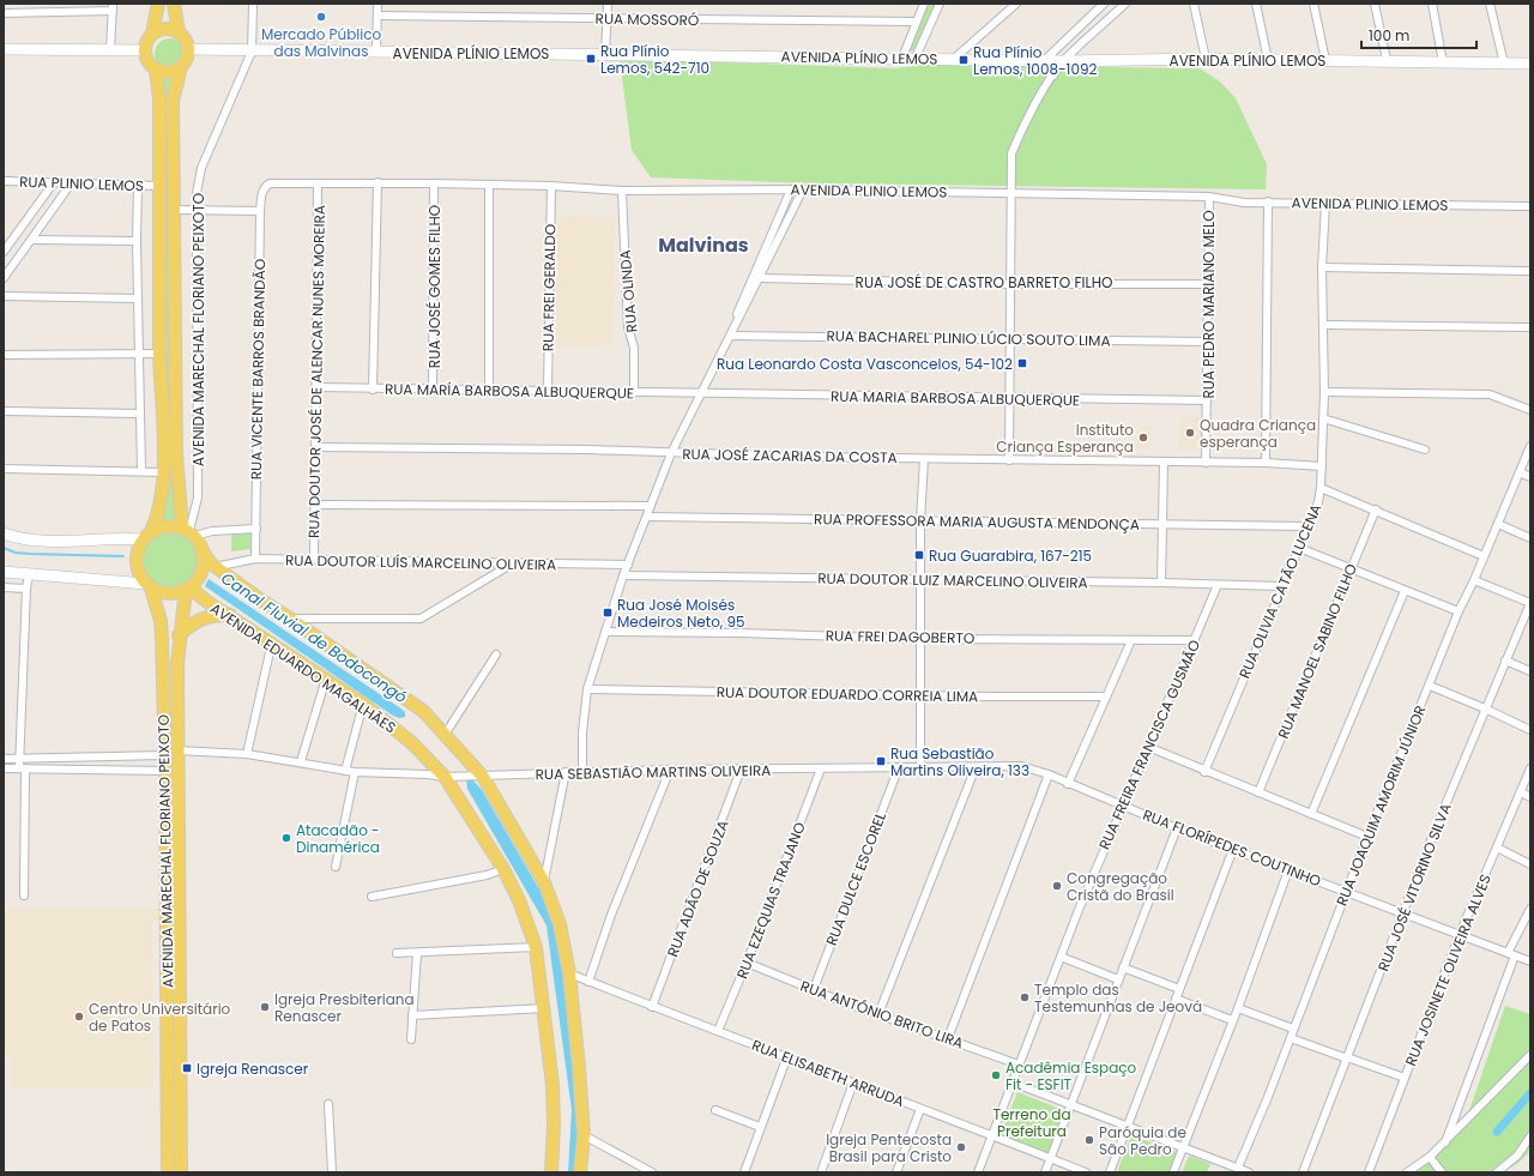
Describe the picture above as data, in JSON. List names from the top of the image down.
{
  "streets": {
    "main road": ["AVENIDA PLÍNIO LEMOS", "AVENIDA MARECHAL FLORIANO PEIXOTO", "AVENIDA EDUARDO MAGALHÃES"],
    "street": [
      "RUA MOSSORÓ",
      "RUA PLINIO LEMOS",
      "AVENIDA PLINIO LEMOS",
      "RUA JOSÉ DE CASTRO BARRETO FILHO",
      "RUA JOSÉ GOMES FILHO",
      "RUA FREI GERALDO",
      "RUA OLINDA",
      "RUA PEDRO MARIANO MELO",
      "RUA BACHAREL PLINIO LÚCIO SOUTO LIMA",
      "RUA VICENTE BARROS BRANDÃO",
      "RUA DOUTOR JOSÉ DE ALENCAR NUNES MOREIRA",
      "RUA MARÍA BARBOSA ALBUQUERQUE",
      "RUA MARIA BARBOSA ALBUQUERQUE",
      "RUA JOSÉ ZACARIAS DA COSTA",
      "RUA PROFESSORA MARIA AUGUSTA MENDONÇA",
      "RUA DOUTOR LUÍS MARCELINO OLIVEIRA",
      "RUA DOUTOR LUIZ MARCELINO OLIVEIRA",
      "RUA OLIVIA CATÃO LUCENA",
      "RUA FREI DAGOBERTO",
      "RUA MANOEL SABINO FILHO",
      "RUA DOUTOR EDUARDO CORREIA LIMA",
      "RUA FREIRA FRANCISCA GUSMÃO",
      "RUA SEBASTIÃO MARTINS OLIVEIRA",
      "RUA JOAQUIM AMORIM JÚNIOR",
      "RUA FLORÍPEDES COUTINHO",
      "RUA DULCE ESCOREL",
      "RUA JOSÉ VITORINO SILVA",
      "RUA ADÃO DE SOUZA",
      "RUA EZEQUIAS TRAJANO",
      "RUA JOSINETE OLIVEIRA ALVES",
      "RUA ANTÓNIO BRITO LIRA",
      "RUA ELISABETH ARRUDA"
    ]
  },
  "crossings": [
    ["AVENIDA PLÍNIO LEMOS", "AVENIDA MARECHAL FLORIANO PEIXOTO"],
    ["AVENIDA PLINIO LEMOS", "RUA FREI GERALDO"],
    ["AVENIDA PLINIO LEMOS", "RUA OLINDA"],
    ["AVENIDA PLINIO LEMOS", "RUA PEDRO MARIANO MELO"],
    ["AVENIDA PLINIO LEMOS", "RUA OLIVIA CATÃO LUCENA"],
    ["RUA JOSÉ DE CASTRO BARRETO FILHO", "RUA PEDRO MARIANO MELO"],
    ["RUA JOSÉ GOMES FILHO", "RUA MARÍA BARBOSA ALBUQUERQUE"],
    ["RUA FREI GERALDO", "RUA MARÍA BARBOSA ALBUQUERQUE"],
    ["RUA OLINDA", "RUA MARÍA BARBOSA ALBUQUERQUE"],
    ["RUA PEDRO MARIANO MELO", "RUA BACHAREL PLINIO LÚCIO SOUTO LIMA"],
    ["RUA PEDRO MARIANO MELO", "RUA MARIA BARBOSA ALBUQUERQUE"],
    ["RUA PEDRO MARIANO MELO", "RUA JOSÉ ZACARIAS DA COSTA"],
    ["AVENIDA MARECHAL FLORIANO PEIXOTO", "AVENIDA EDUARDO MAGALHÃES"],
    ["AVENIDA MARECHAL FLORIANO PEIXOTO", "RUA SEBASTIÃO MARTINS OLIVEIRA"],
    ["RUA VICENTE BARROS BRANDÃO", "RUA DOUTOR JOSÉ DE ALENCAR NUNES MOREIRA"],
    ["RUA VICENTE BARROS BRANDÃO", "RUA DOUTOR LUÍS MARCELINO OLIVEIRA"],
    ["RUA DOUTOR JOSÉ DE ALENCAR NUNES MOREIRA", "RUA MARÍA BARBOSA ALBUQUERQUE"],
    ["RUA DOUTOR JOSÉ DE ALENCAR NUNES MOREIRA", "RUA JOSÉ ZACARIAS DA COSTA"],
    ["RUA DOUTOR JOSÉ DE ALENCAR NUNES MOREIRA", "RUA DOUTOR LUÍS MARCELINO OLIVEIRA"],
    ["RUA MARÍA BARBOSA ALBUQUERQUE", "RUA MARIA BARBOSA ALBUQUERQUE"],
    ["RUA JOSÉ ZACARIAS DA COSTA", "RUA OLIVIA CATÃO LUCENA"],
    ["RUA PROFESSORA MARIA AUGUSTA MENDONÇA", "RUA OLIVIA CATÃO LUCENA"],
    ["RUA DOUTOR LUIZ MARCELINO OLIVEIRA", "RUA OLIVIA CATÃO LUCENA"],
    ["RUA DOUTOR LUIZ MARCELINO OLIVEIRA", "RUA FREIRA FRANCISCA GUSMÃO"],
    ["RUA FREI DAGOBERTO", "RUA FREIRA FRANCISCA GUSMÃO"],
    ["AVENIDA EDUARDO MAGALHÃES", "RUA SEBASTIÃO MARTINS OLIVEIRA"],
    ["RUA FREIRA FRANCISCA GUSMÃO", "RUA SEBASTIÃO MARTINS OLIVEIRA"],
    ["RUA FREIRA FRANCISCA GUSMÃO", "RUA FLORÍPEDES COUTINHO"],
    ["RUA FREIRA FRANCISCA GUSMÃO", "RUA ANTÓNIO BRITO LIRA"],
    ["RUA FREIRA FRANCISCA GUSMÃO", "RUA ELISABETH ARRUDA"],
    ["RUA SEBASTIÃO MARTINS OLIVEIRA", "RUA FLORÍPEDES COUTINHO"],
    ["RUA SEBASTIÃO MARTINS OLIVEIRA", "RUA DULCE ESCOREL"],
    ["RUA SEBASTIÃO MARTINS OLIVEIRA", "RUA ADÃO DE SOUZA"],
    ["RUA SEBASTIÃO MARTINS OLIVEIRA", "RUA EZEQUIAS TRAJANO"],
    ["RUA JOAQUIM AMORIM JÚNIOR", "RUA FLORÍPEDES COUTINHO"],
    ["RUA FLORÍPEDES COUTINHO", "RUA JOSÉ VITORINO SILVA"],
    ["RUA FLORÍPEDES COUTINHO", "RUA JOSINETE OLIVEIRA ALVES"],
    ["RUA DULCE ESCOREL", "RUA ANTÓNIO BRITO LIRA"],
    ["RUA ADÃO DE SOUZA", "RUA ELISABETH ARRUDA"],
    ["RUA EZEQUIAS TRAJANO", "RUA ANTÓNIO BRITO LIRA"],
    ["RUA EZEQUIAS TRAJANO", "RUA ELISABETH ARRUDA"]
  ],
  "districts": ["Malvinas"],
  "water": ["Canal Fluvial de Bodocongó"],
  "parks": ["Terreno da Prefeitura"],
  "places": {
    "other": [
      "Mercado Público das Malvinas",
      "Quadra Criança esperança",
      "Instituto Criança Esperança",
      "Atacadão - Dinamérica",
      "Congregação Cristã do Brasil",
      "Templo das Testemunhas de Jeová",
      "Igreja Presbiteriana Renascer",
      "Centro Universitário de Patos",
      "Acadêmia Espaço Fit - ESFIT",
      "Paróquia de São Pedro",
      "Igreja Pentecosta Brasil para Cristo"
    ],
    "transit": [
      "Rua Plínio Lemos, 542-710",
      "Rua Plínio Lemos, 1008-1092",
      "Rua Leonardo Costa Vasconcelos, 54-102",
      "Rua Guarabira, 167-215",
      "Rua José Moisés Medeiros Neto, 95",
      "Rua Sebastião Martins Oliveira, 133",
      "Igreja Renascer"
    ]
  },
  "scale_bar": "100 m"
}
